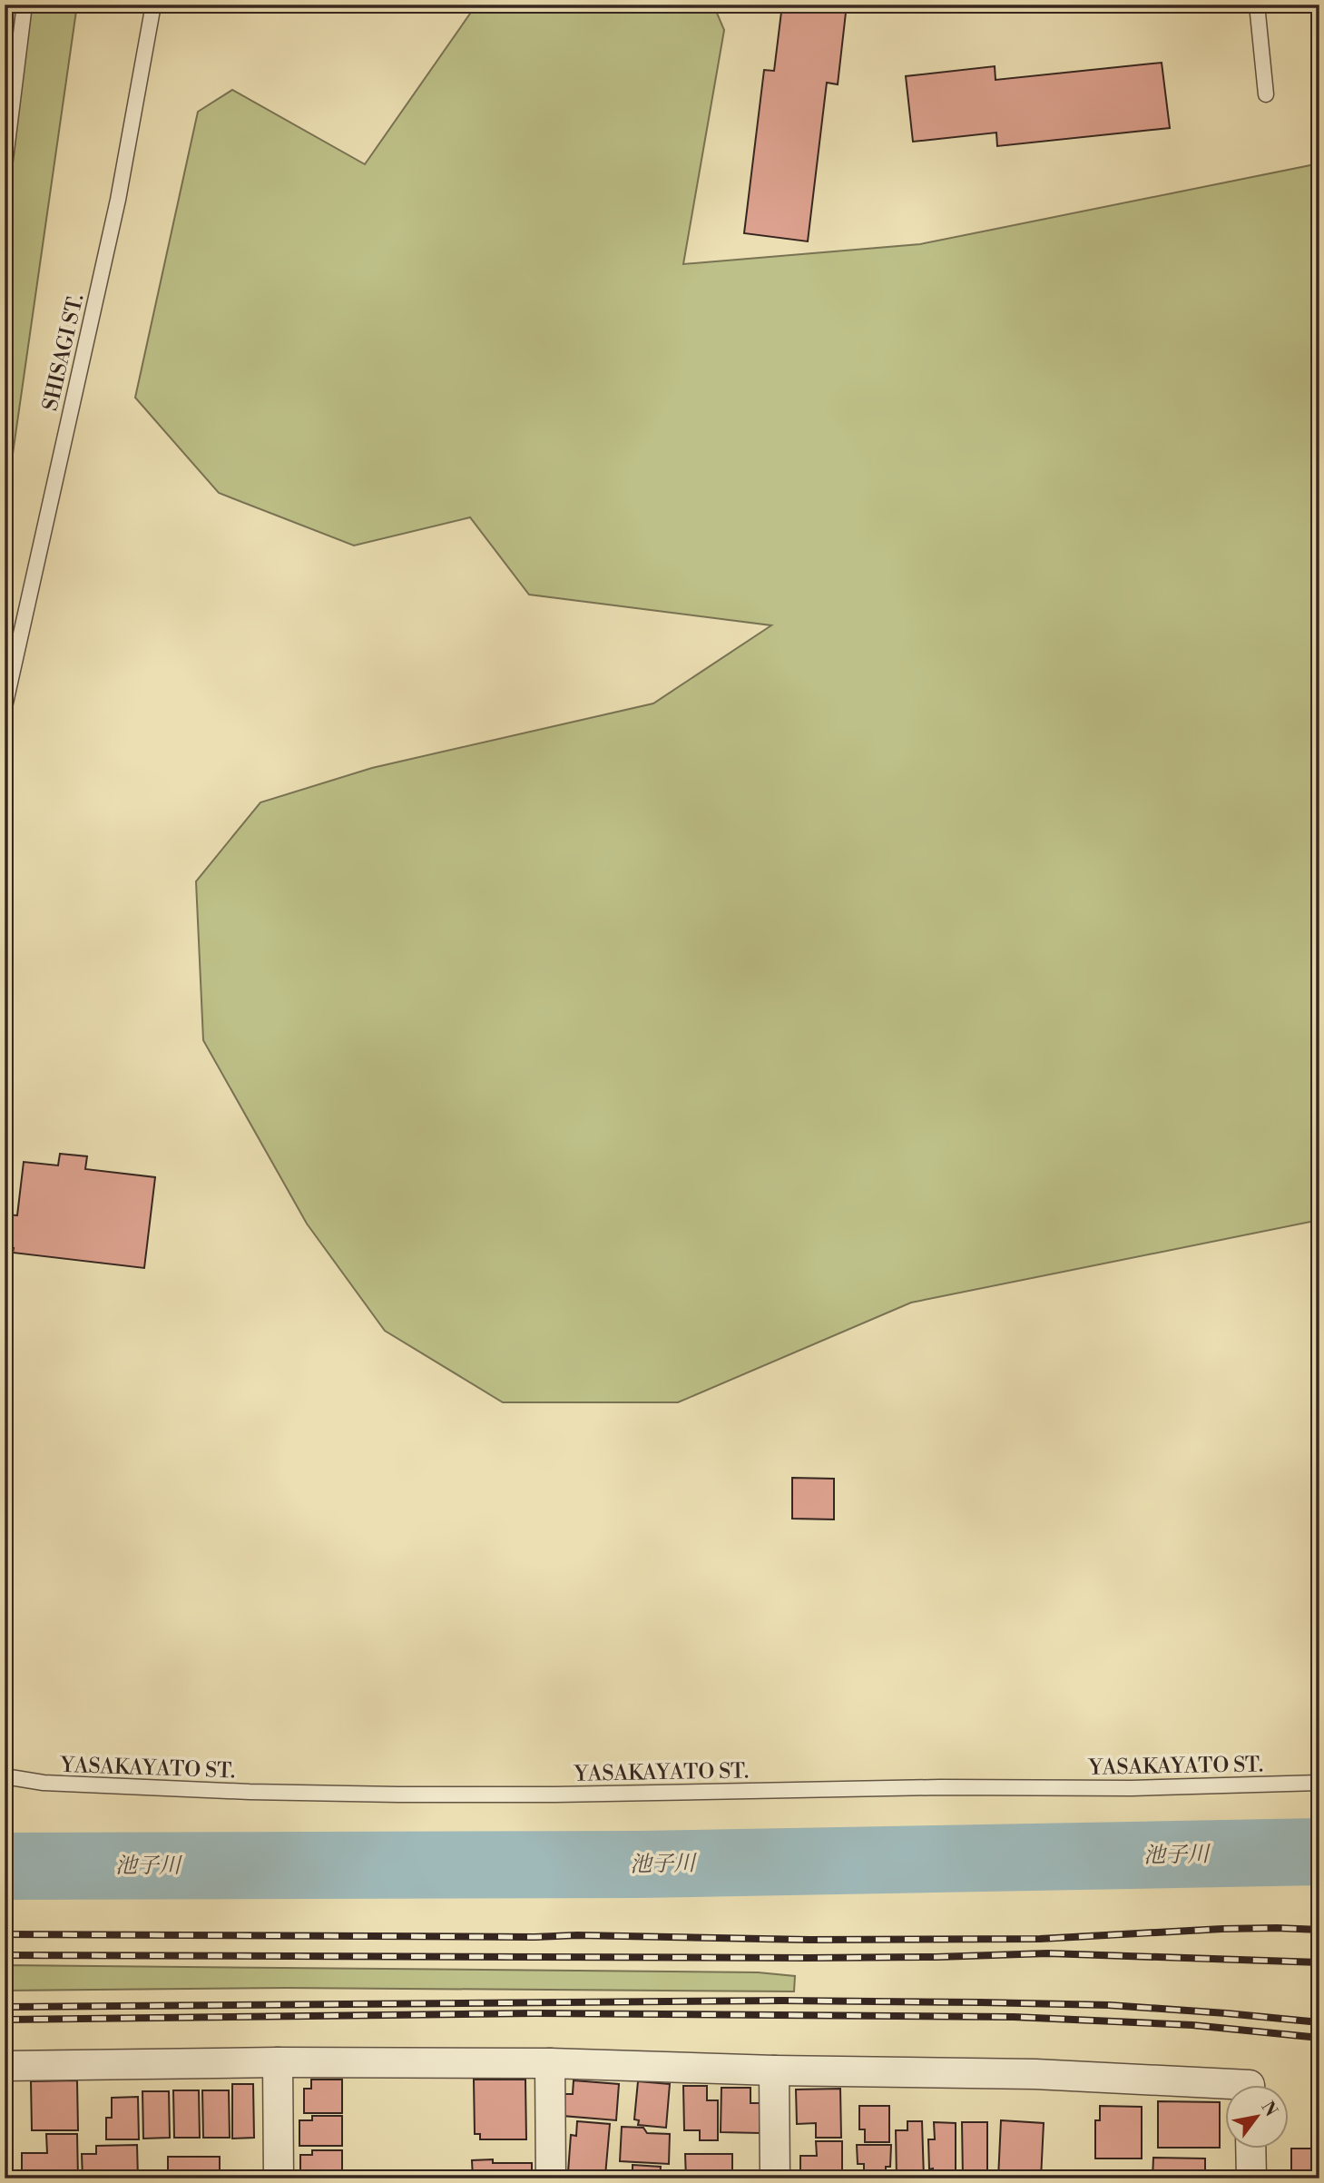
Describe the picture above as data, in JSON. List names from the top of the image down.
{
  "streets": {
    "lane": ["SHISAGI ST.", "YASAKAYATO ST."]
  },
  "water": ["池子川"],
  "north": "top right"
}
